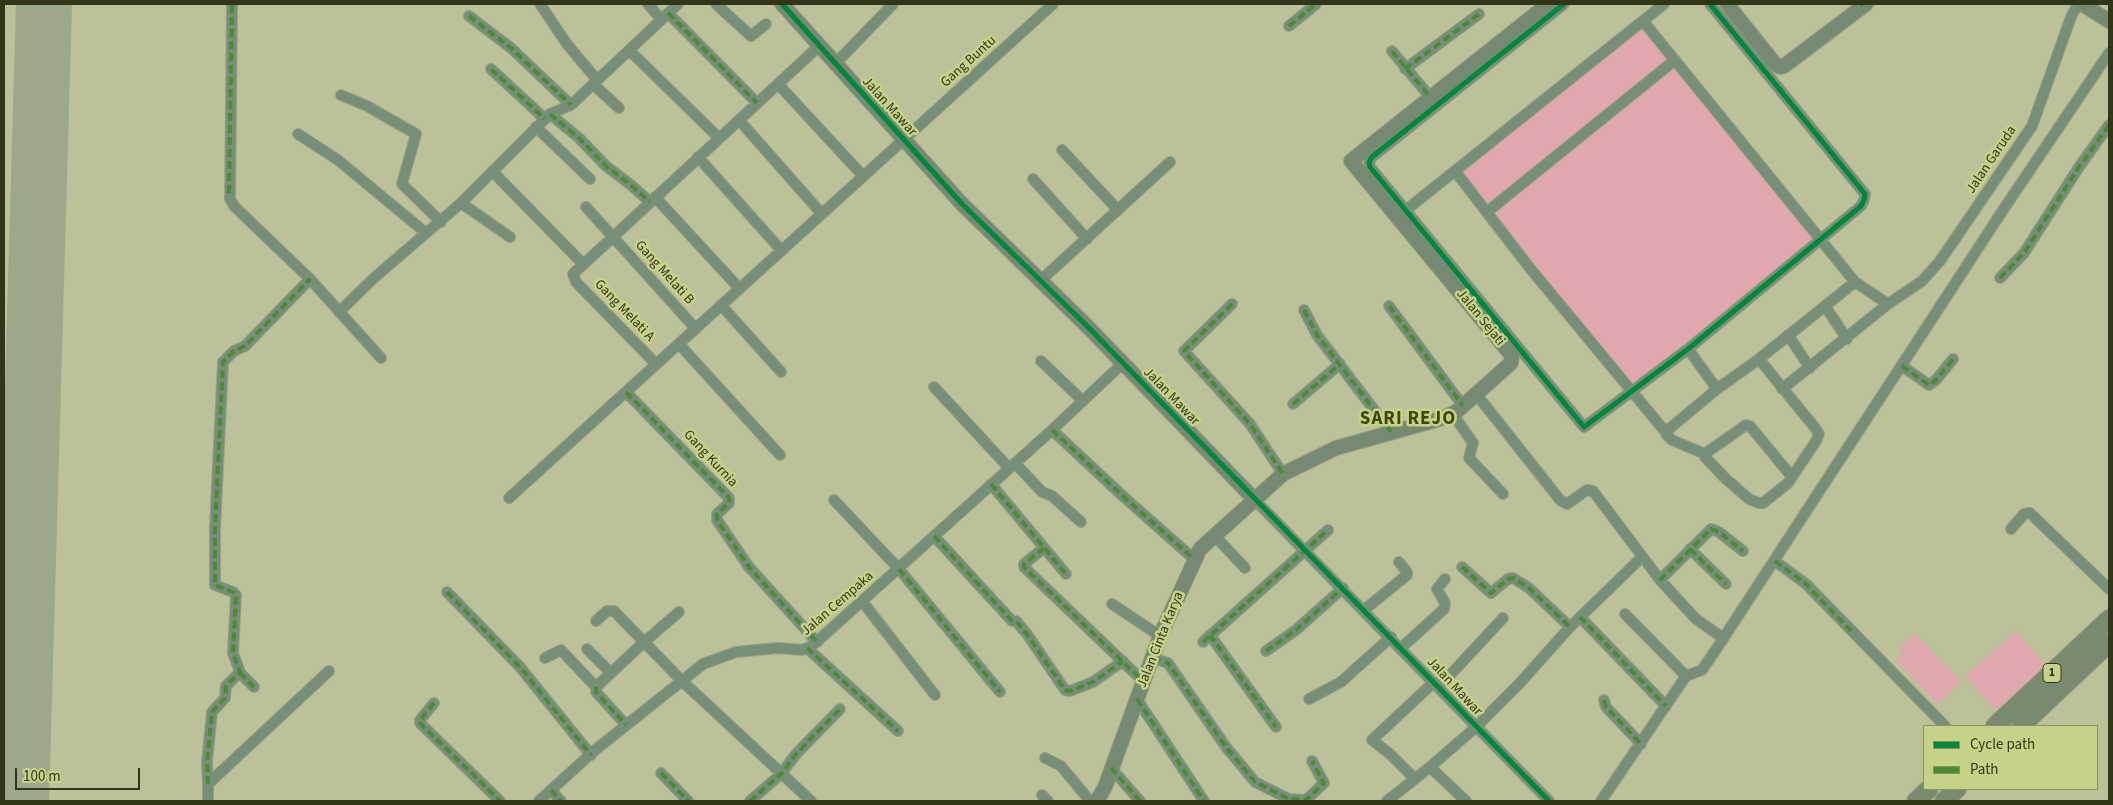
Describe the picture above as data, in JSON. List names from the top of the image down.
{
  "streets": {
    "highway": ["1"],
    "street": [
      "Gang Buntu",
      "Jalan Mawar",
      "Jalan Garuda",
      "Gang Melati B",
      "Gang Melati A",
      "Jalan Sejati",
      "Gang Kurnia",
      "Jalan Cempaka",
      "Jalan Cinta Karya"
    ]
  },
  "crossings": [
    ["Gang Buntu", "Jalan Mawar"],
    ["Gang Buntu", "Gang Melati B"],
    ["Gang Buntu", "Gang Melati A"],
    ["Gang Buntu", "Gang Kurnia"],
    ["Jalan Mawar", "Jalan Sejati"],
    ["Jalan Mawar", "Jalan Cempaka"],
    ["Jalan Mawar", "Jalan Cinta Karya"],
    ["Jalan Sejati", "Jalan Cinta Karya"],
    ["Gang Kurnia", "Jalan Cempaka"]
  ],
  "districts": ["SARI REJO"],
  "legend": ["Cycle path", "Path"],
  "scale_bar": "100 m"
}
